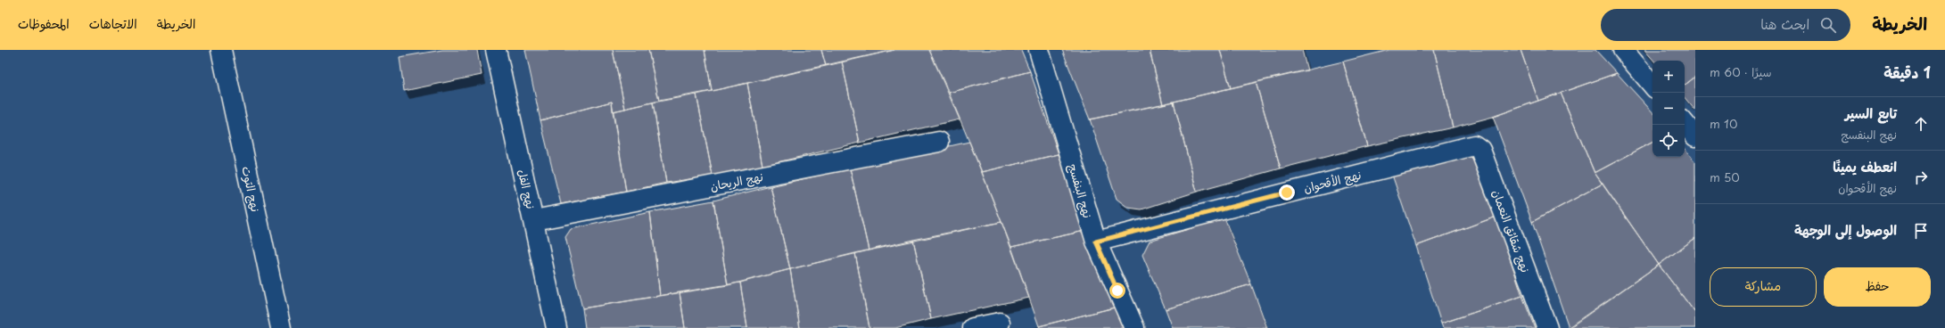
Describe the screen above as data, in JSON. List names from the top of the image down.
{
  "streets": {
    "street": [
      "نهج الريحان",
      "نهج الأقحوان",
      "نهج التوت",
      "نهج الفل",
      "نهج البنفسج",
      "نهج شقائق النعمان"
    ]
  },
  "crossings": [
    ["نهج الريحان", "نهج الفل"],
    ["نهج الأقحوان", "نهج البنفسج"],
    ["نهج الأقحوان", "نهج شقائق النعمان"]
  ],
  "page": {
    "header": "الخريطة",
    "search": "ابحث هنا",
    "nav": ["الخريطة", "الاتجاهات", "المحفوظات"],
    "heading": ["1 دقيقة", "سيرًا · 60 m"],
    "map_buttons": ["+", "−"],
    "list": [
      ["تابع السير", "نهج البنفسج", "10 m"],
      ["انعطف يمينًا", "نهج الأقحوان", "50 m"],
      "الوصول إلى الوجهة"
    ],
    "buttons": ["حفظ", "مشاركة"]
  }
}
